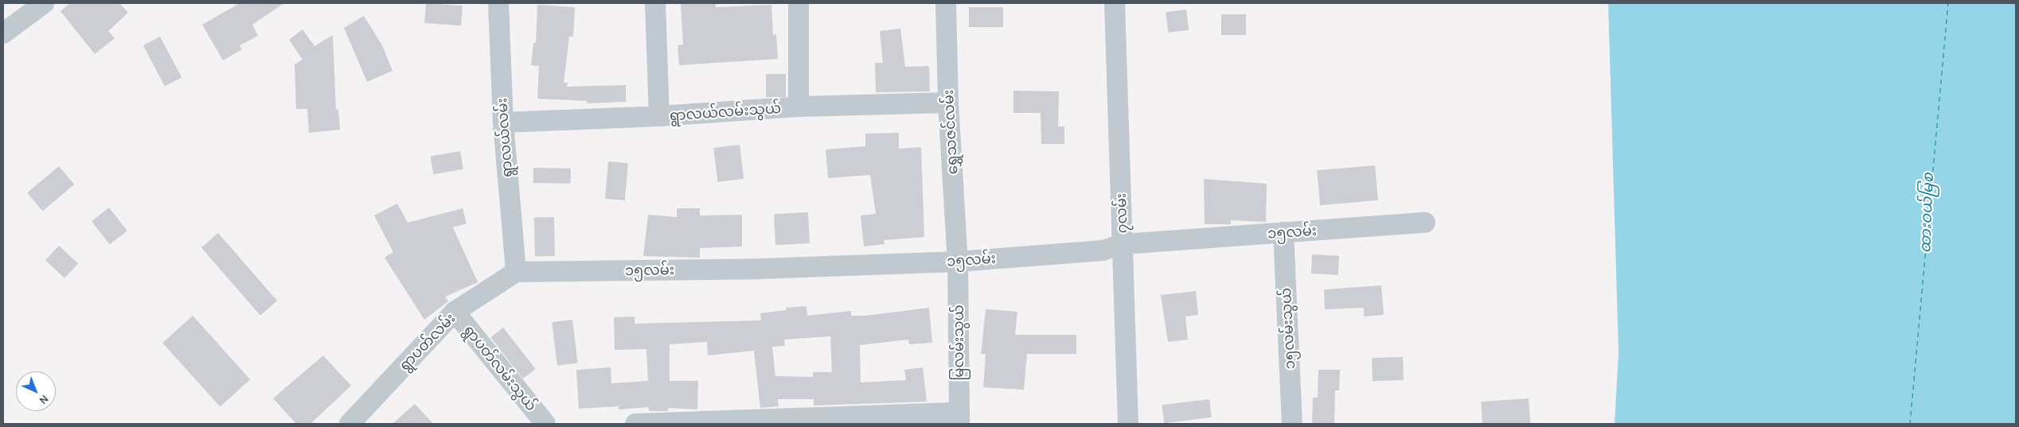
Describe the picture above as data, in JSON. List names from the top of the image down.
{
  "streets": {
    "street": [
      "ရွာလယ်လမ်းသွယ်",
      "ရွှေသဇင်လမ်း",
      "ရွာလယ်လမ်း",
      "၇လမ်း",
      "၁၅လမ်း",
      "၁၅လမ်းသွယ်",
      "ရွာပတ်လမ်း",
      "မြလမ်းသွယ်",
      "ရွာပတ်လမ်းသွယ်"
    ]
  },
  "crossings": [
    ["ရွာလယ်လမ်းသွယ်", "ရွှေသဇင်လမ်း"],
    ["ရွာလယ်လမ်းသွယ်", "ရွာလယ်လမ်း"],
    ["ရွှေသဇင်လမ်း", "၁၅လမ်း"],
    ["ရွှေသဇင်လမ်း", "မြလမ်းသွယ်"],
    ["ရွာလယ်လမ်း", "၁၅လမ်း"],
    ["ရွာလယ်လမ်း", "ရွာပတ်လမ်း"],
    ["၇လမ်း", "၁၅လမ်း"],
    ["၁၅လမ်း", "၁၅လမ်းသွယ်"],
    ["၁၅လမ်း", "ရွာပတ်လမ်း"],
    ["၁၅လမ်း", "မြလမ်းသွယ်"],
    ["ရွာပတ်လမ်း", "ရွာပတ်လမ်းသွယ်"]
  ],
  "water": ["ထားဝယ်မြစ"],
  "north": "bottom right"
}
